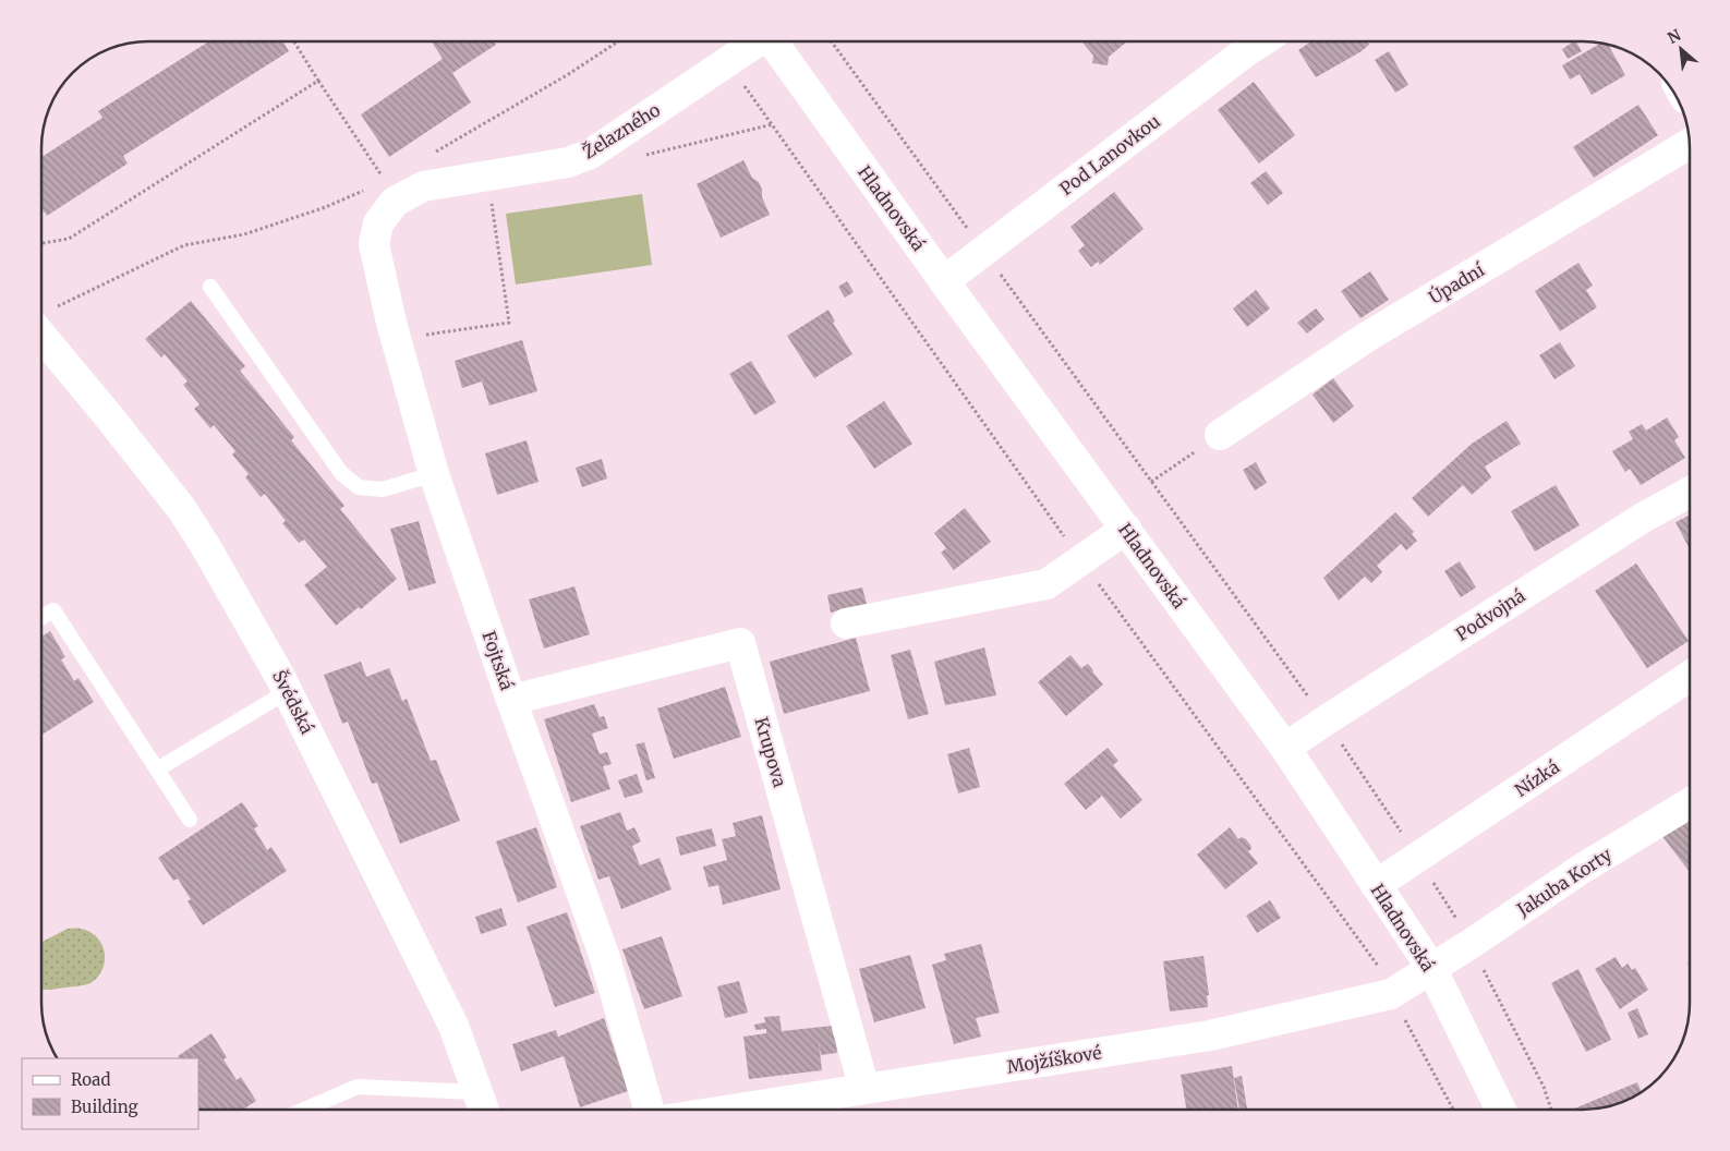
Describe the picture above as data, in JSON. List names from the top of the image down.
{
  "streets": {
    "street": [
      "Želazného",
      "Pod Lanovkou",
      "Hladnovská",
      "Úpadní",
      "Podvojná",
      "Fojtská",
      "Švédská",
      "Krupova",
      "Nízká",
      "Jakuba Korty",
      "Mojžíškové"
    ]
  },
  "crossings": [
    ["Želazného", "Fojtská"],
    ["Pod Lanovkou", "Hladnovská"],
    ["Hladnovská", "Podvojná"],
    ["Hladnovská", "Nízká"],
    ["Hladnovská", "Jakuba Korty"],
    ["Hladnovská", "Mojžíškové"],
    ["Fojtská", "Krupova"],
    ["Krupova", "Mojžíškové"],
    ["Jakuba Korty", "Mojžíškové"]
  ],
  "legend": ["Road", "Building"],
  "north": "top left"
}
